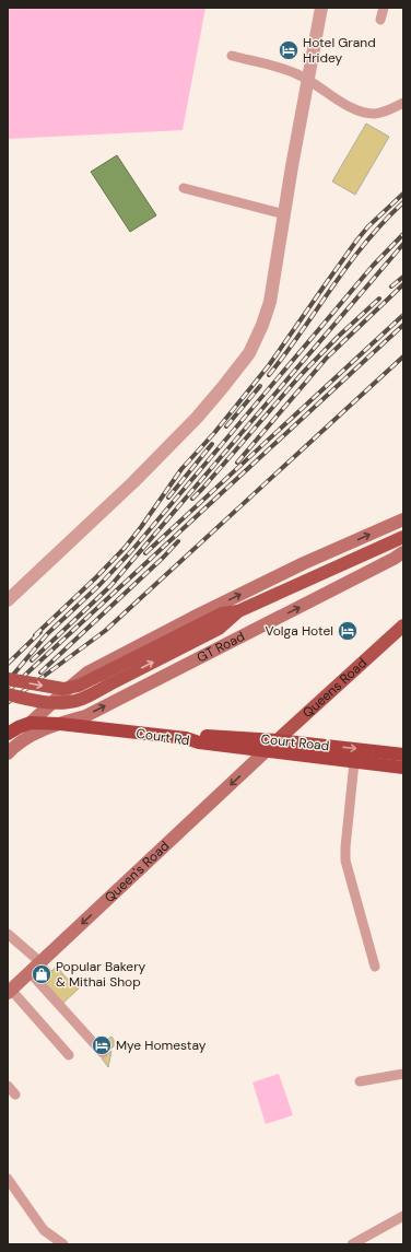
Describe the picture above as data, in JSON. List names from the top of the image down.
{
  "streets": {
    "highway": ["Court Rd", "Court Road"],
    "main road": ["GT Road", "Queens Road", "Queen's Road"]
  },
  "crossings": [
    ["GT Road", "Court Rd"],
    ["Queens Road", "Court Rd"],
    ["Queens Road", "Court Road"],
    ["Queens Road", "Queen's Road"],
    ["Court Rd", "Court Road"],
    ["Court Rd", "Queen's Road"],
    ["Court Road", "Queen's Road"]
  ],
  "one_way": ["Queen's Road"],
  "places": {
    "hotel": ["Hotel Grand Hridey", "Volga Hotel", "Mye Homestay"],
    "shop": ["Popular Bakery & Mithai Shop"]
  }
}
